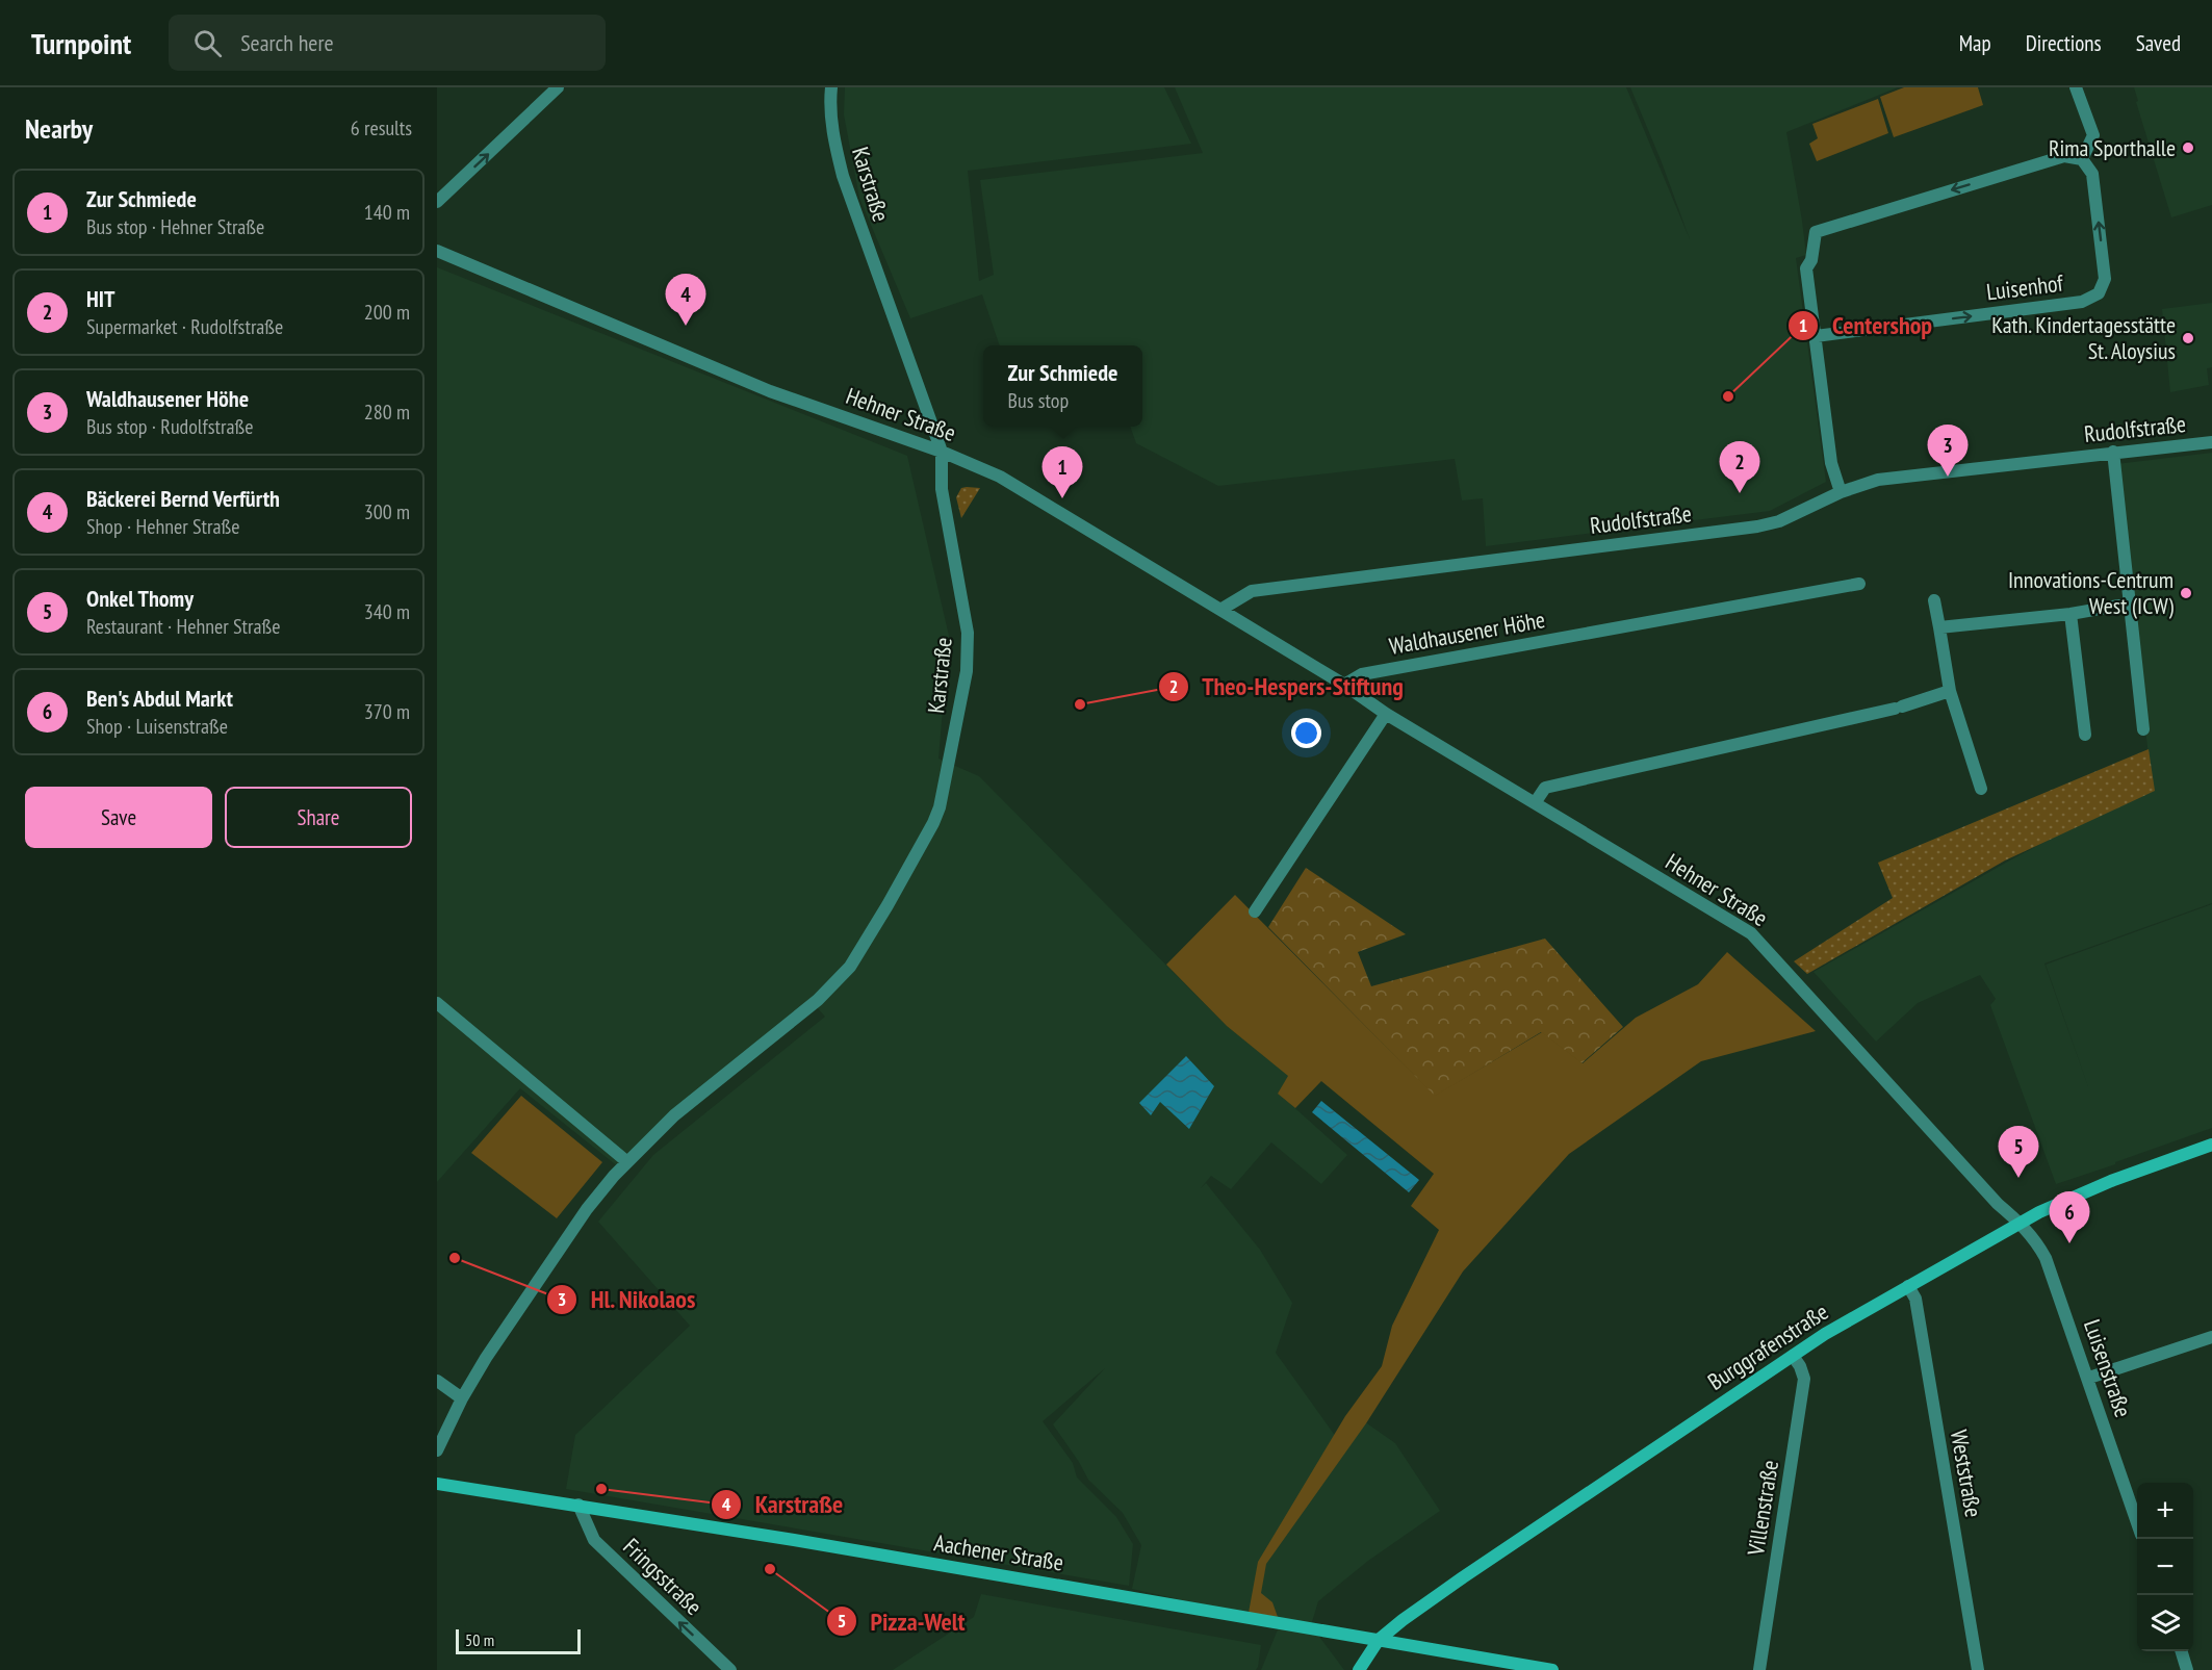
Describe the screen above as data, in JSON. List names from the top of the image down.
{
  "streets": {
    "main road": ["Burggrafenstraße", "Aachener Straße"],
    "street": [
      "Karstraße",
      "Luisenhof",
      "Hehner Straße",
      "Rudolfstraße",
      "Waldhausener Höhe",
      "Luisenstraße",
      "Weststraße",
      "Villenstraße",
      "Fringsstraße"
    ]
  },
  "crossings": [
    ["Karstraße", "Hehner Straße"],
    ["Hehner Straße", "Rudolfstraße"],
    ["Hehner Straße", "Waldhausener Höhe"],
    ["Hehner Straße", "Burggrafenstraße"],
    ["Hehner Straße", "Luisenstraße"],
    ["Burggrafenstraße", "Luisenstraße"],
    ["Burggrafenstraße", "Weststraße"],
    ["Burggrafenstraße", "Villenstraße"],
    ["Burggrafenstraße", "Aachener Straße"],
    ["Aachener Straße", "Fringsstraße"]
  ],
  "one_way": ["Fringsstraße"],
  "places": [
    "Rima Sporthalle",
    "Kath. Kindertagesstätte St. Aloysius",
    "Centershop",
    "Innovations-Centrum West (ICW)",
    "Theo-Hespers-Stiftung",
    "Hl. Nikolaos",
    "Karstraße",
    "Pizza-Welt"
  ],
  "scale_bar": "50 m",
  "page": {
    "header": "Turnpoint",
    "search": "Search here",
    "nav": ["Map", "Directions", "Saved"],
    "heading": ["Nearby", "6 results"],
    "list": [
      {
        "mark": "1",
        "name": "Zur Schmiede",
        "note": "Bus stop · Hehner Straße",
        "value": "140 m"
      },
      {
        "mark": "2",
        "name": "HIT",
        "note": "Supermarket · Rudolfstraße",
        "value": "200 m"
      },
      {
        "mark": "3",
        "name": "Waldhausener Höhe",
        "note": "Bus stop · Rudolfstraße",
        "value": "280 m"
      },
      {
        "mark": "4",
        "name": "Bäckerei Bernd Verfürth",
        "note": "Shop · Hehner Straße",
        "value": "300 m"
      },
      {
        "mark": "5",
        "name": "Onkel Thomy",
        "note": "Restaurant · Hehner Straße",
        "value": "340 m"
      },
      {
        "mark": "6",
        "name": "Ben's Abdul Markt",
        "note": "Shop · Luisenstraße",
        "value": "370 m"
      }
    ],
    "pins": [
      "4",
      "3",
      "2",
      "1",
      "5",
      "6"
    ],
    "popup": ["Zur Schmiede", "Bus stop"],
    "buttons": ["Save", "Share"],
    "map_buttons": ["+", "−"],
    "scale": "50 m"
  }
}
